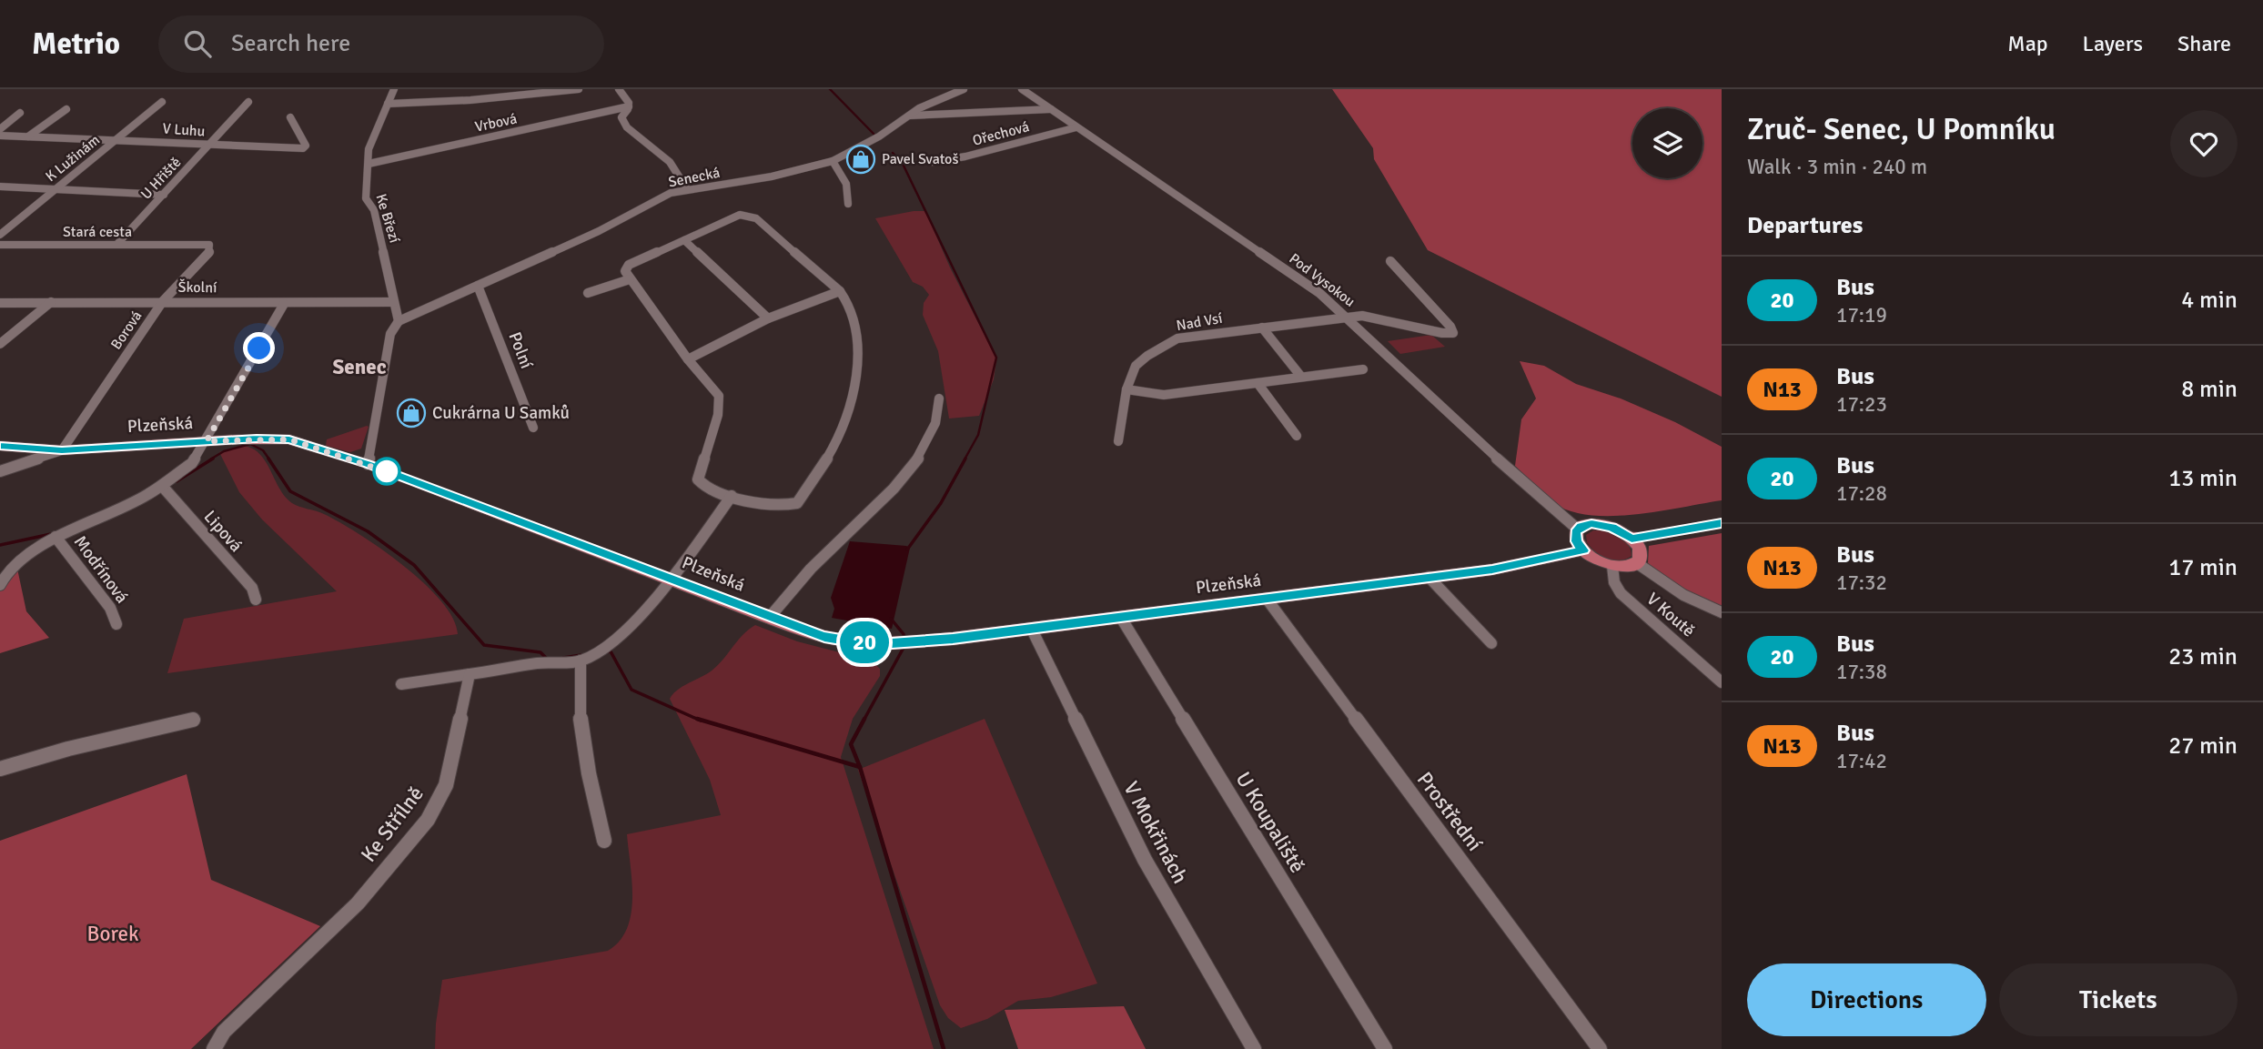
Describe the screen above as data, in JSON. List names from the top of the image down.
{
  "streets": {
    "main road": ["Plzeňská"],
    "street": [
      "Vrbová",
      "V Luhu",
      "Ořechová",
      "K Lužinám",
      "Senecká",
      "U Hřiště",
      "Ke Březí",
      "Stará cesta",
      "Pod Vysokou",
      "Školní",
      "Nad Vsí",
      "Borová",
      "Polní",
      "Lipová",
      "Modřínová",
      "V Koutě",
      "Prostřední",
      "U Koupaliště",
      "Ke Střílně",
      "V Mokřinách"
    ]
  },
  "crossings": [
    ["Vrbová", "Ke Březí"],
    ["V Luhu", "K Lužinám"],
    ["V Luhu", "U Hřiště"],
    ["Ořechová", "Pod Vysokou"],
    ["Senecká", "Ke Březí"],
    ["Senecká", "Polní"],
    ["U Hřiště", "Stará cesta"],
    ["Ke Březí", "Školní"],
    ["Stará cesta", "Borová"],
    ["Pod Vysokou", "Nad Vsí"],
    ["Školní", "Borová"],
    ["Borová", "Plzeňská"],
    ["Plzeňská", "Prostřední"],
    ["Plzeňská", "U Koupaliště"],
    ["Plzeňská", "V Mokřinách"]
  ],
  "districts": ["Senec"],
  "parks": ["Borek"],
  "places": {
    "shop": ["Pavel Svatoš", "Cukrárna U Samků"]
  },
  "lines": ["bus line 20"],
  "page": {
    "header": "Metrio",
    "search": "Search here",
    "nav": ["Map", "Layers", "Share"],
    "on_map": "20",
    "heading": [
      ["Zruč- Senec, U Pomníku", "Walk · 3 min · 240 m"],
      "Departures"
    ],
    "list": [
      {
        "mark": "20",
        "name": "Bus",
        "note": "17:19",
        "value": "4 min"
      },
      {
        "mark": "N13",
        "name": "Bus",
        "note": "17:23",
        "value": "8 min"
      },
      {
        "mark": "20",
        "name": "Bus",
        "note": "17:28",
        "value": "13 min"
      },
      {
        "mark": "N13",
        "name": "Bus",
        "note": "17:32",
        "value": "17 min"
      },
      {
        "mark": "20",
        "name": "Bus",
        "note": "17:38",
        "value": "23 min"
      },
      {
        "mark": "N13",
        "name": "Bus",
        "note": "17:42",
        "value": "27 min"
      }
    ],
    "buttons": ["Directions", "Tickets"]
  }
}
